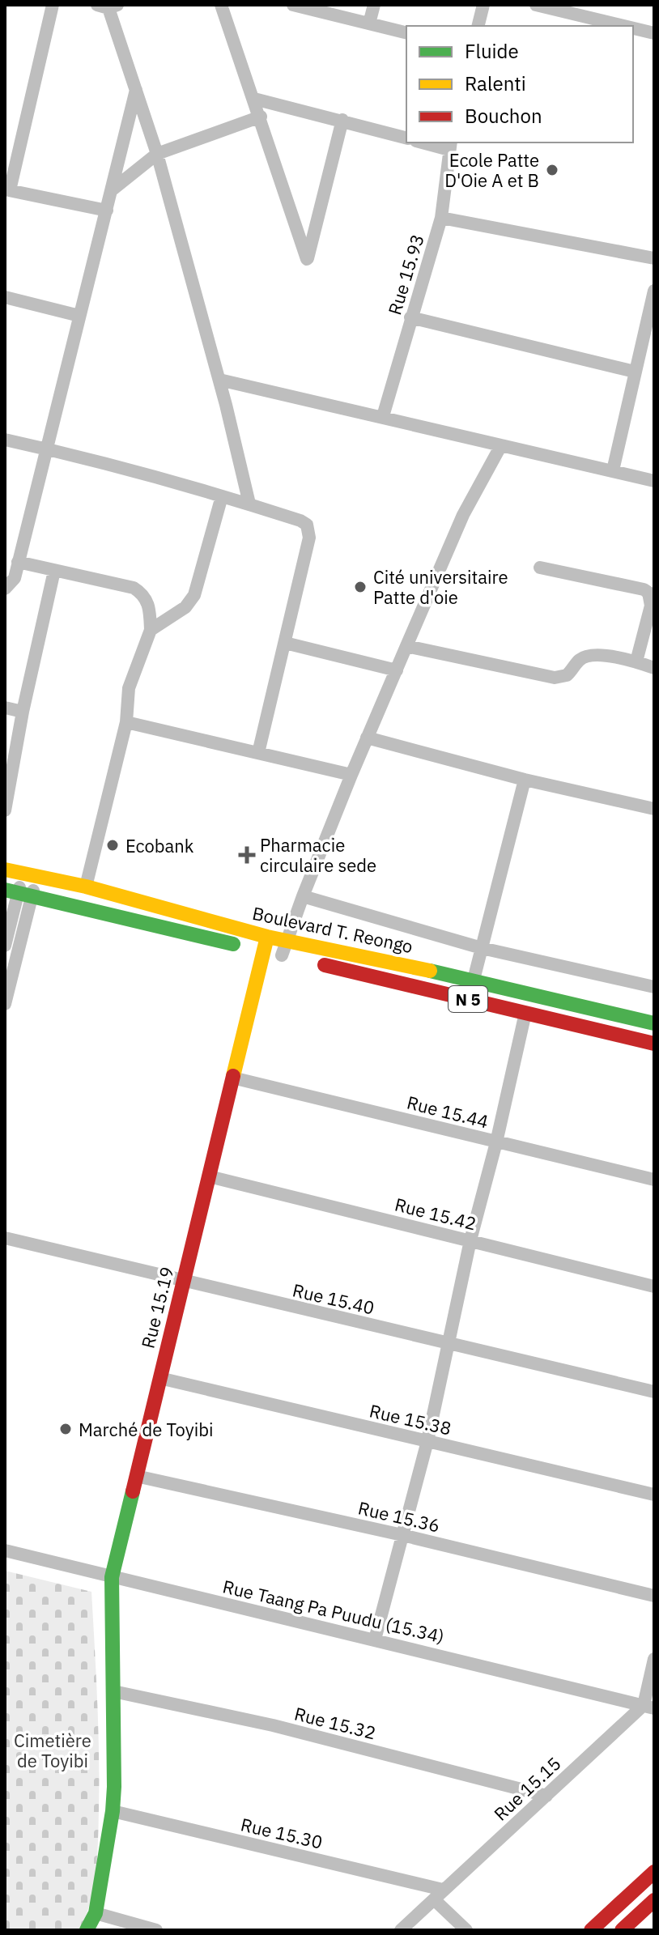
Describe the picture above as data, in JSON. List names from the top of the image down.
{
  "streets": {
    "main road": ["Boulevard T. Reongo", "N 5", "Rue 15.19"],
    "street": [
      "Rue 15.93",
      "Rue 15.44",
      "Rue 15.42",
      "Rue 15.40",
      "Rue 15.38",
      "Rue 15.36",
      "Rue Taang Pa Puudu (15.34)",
      "Rue 15.32",
      "Rue 15.15",
      "Rue 15.30"
    ]
  },
  "crossings": [
    ["Boulevard T. Reongo", "N 5"],
    ["Boulevard T. Reongo", "Rue 15.19"],
    ["N 5", "Rue 15.19"],
    ["Rue 15.44", "Rue 15.19"],
    ["Rue 15.42", "Rue 15.19"],
    ["Rue 15.40", "Rue 15.19"],
    ["Rue 15.19", "Rue 15.38"],
    ["Rue 15.19", "Rue 15.36"],
    ["Rue 15.19", "Rue Taang Pa Puudu (15.34)"],
    ["Rue 15.19", "Rue 15.32"],
    ["Rue 15.19", "Rue 15.30"],
    ["Rue Taang Pa Puudu (15.34)", "Rue 15.15"],
    ["Rue 15.32", "Rue 15.15"],
    ["Rue 15.15", "Rue 15.30"]
  ],
  "parks": ["Cimetière de Toyibi"],
  "places": {
    "other": [
      "Ecole Patte D'Oie A et B",
      "Cité universitaire Patte d'oie",
      "Ecobank",
      "Marché de Toyibi"
    ],
    "health": ["Pharmacie circulaire sede"]
  },
  "legend": ["Fluide", "Ralenti", "Bouchon"]
}
